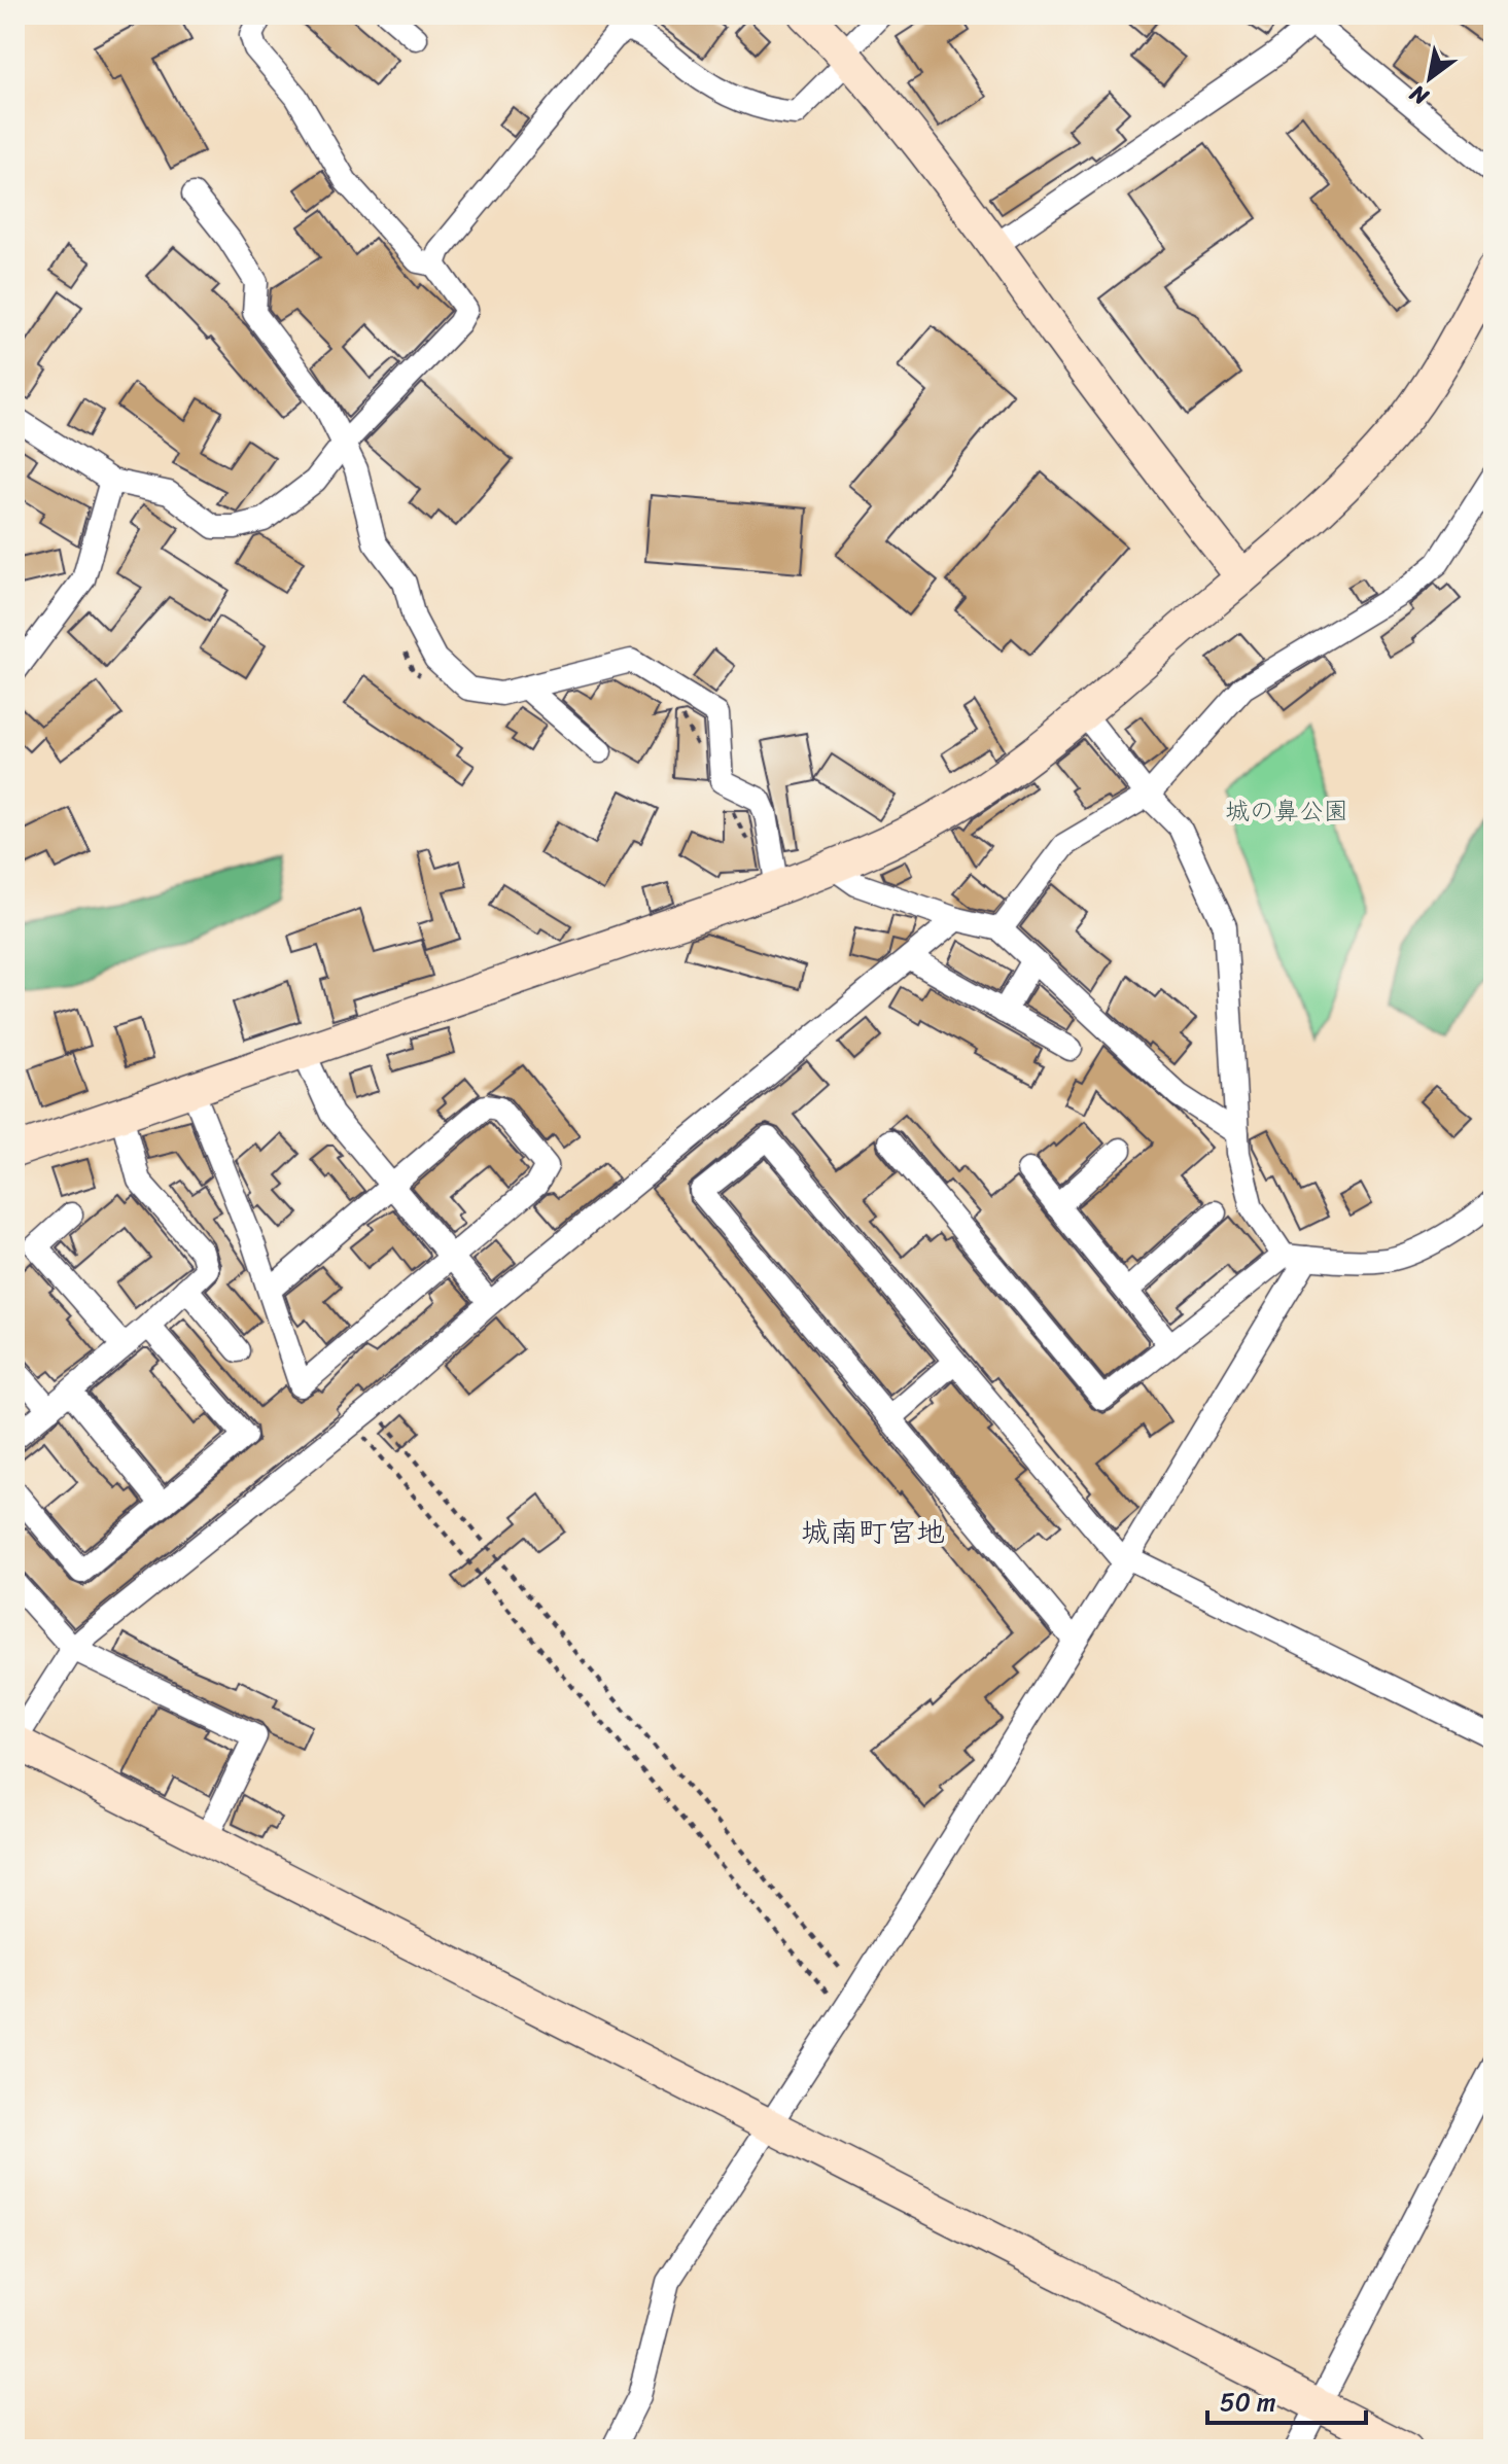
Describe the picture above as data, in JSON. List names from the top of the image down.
{
  "districts": ["城南町宮地"],
  "parks": ["城の鼻公園"],
  "scale_bar": "50 m",
  "north": "bottom left"
}
